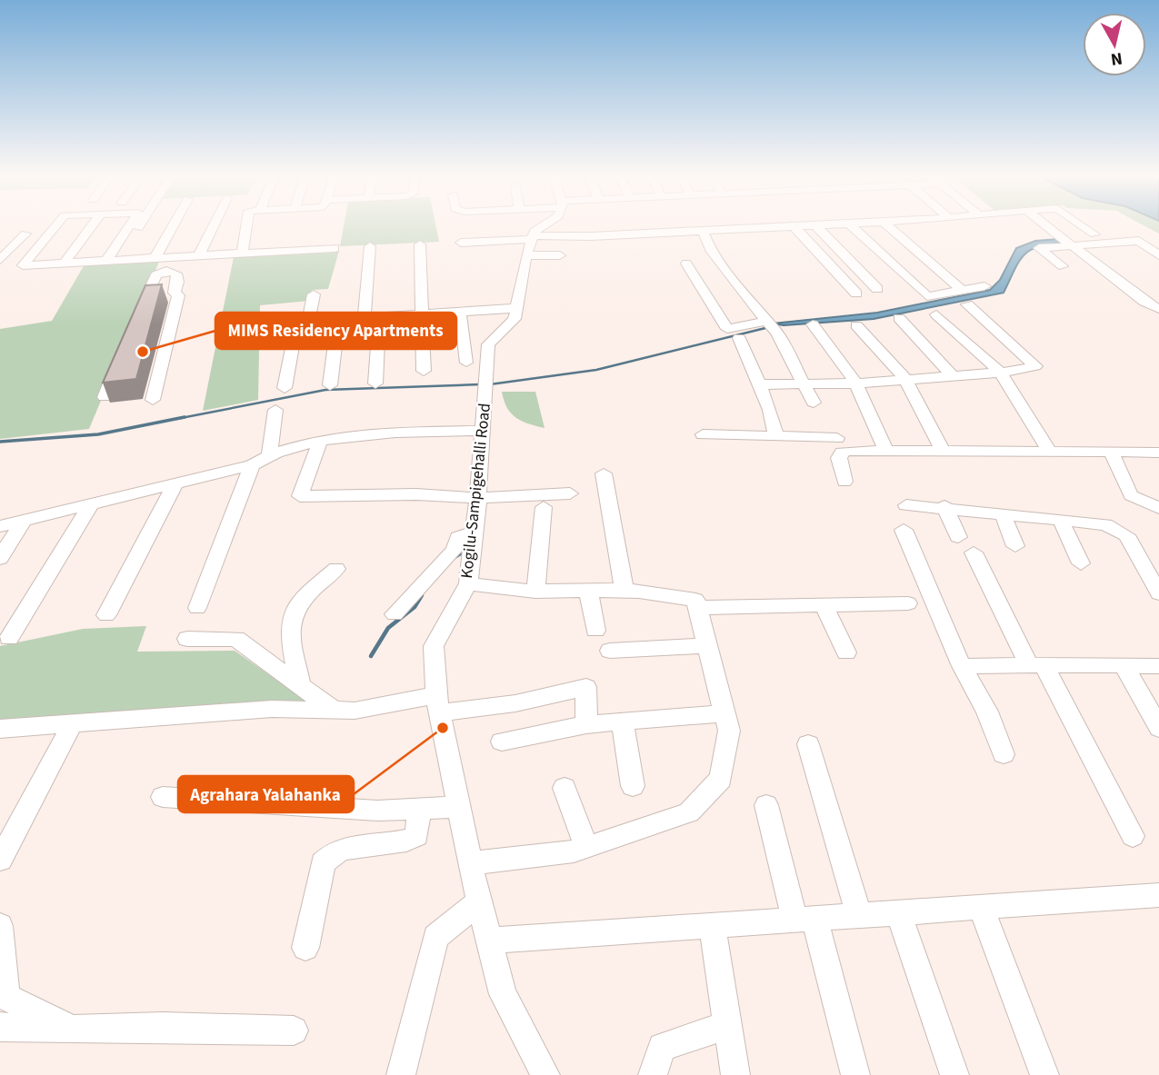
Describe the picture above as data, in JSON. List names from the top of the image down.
{
  "streets": {
    "street": ["Kogilu-Sampigehalli Road"]
  },
  "places": ["MIMS Residency Apartments", "Agrahara Yalahanka"],
  "north": "bottom"
}
